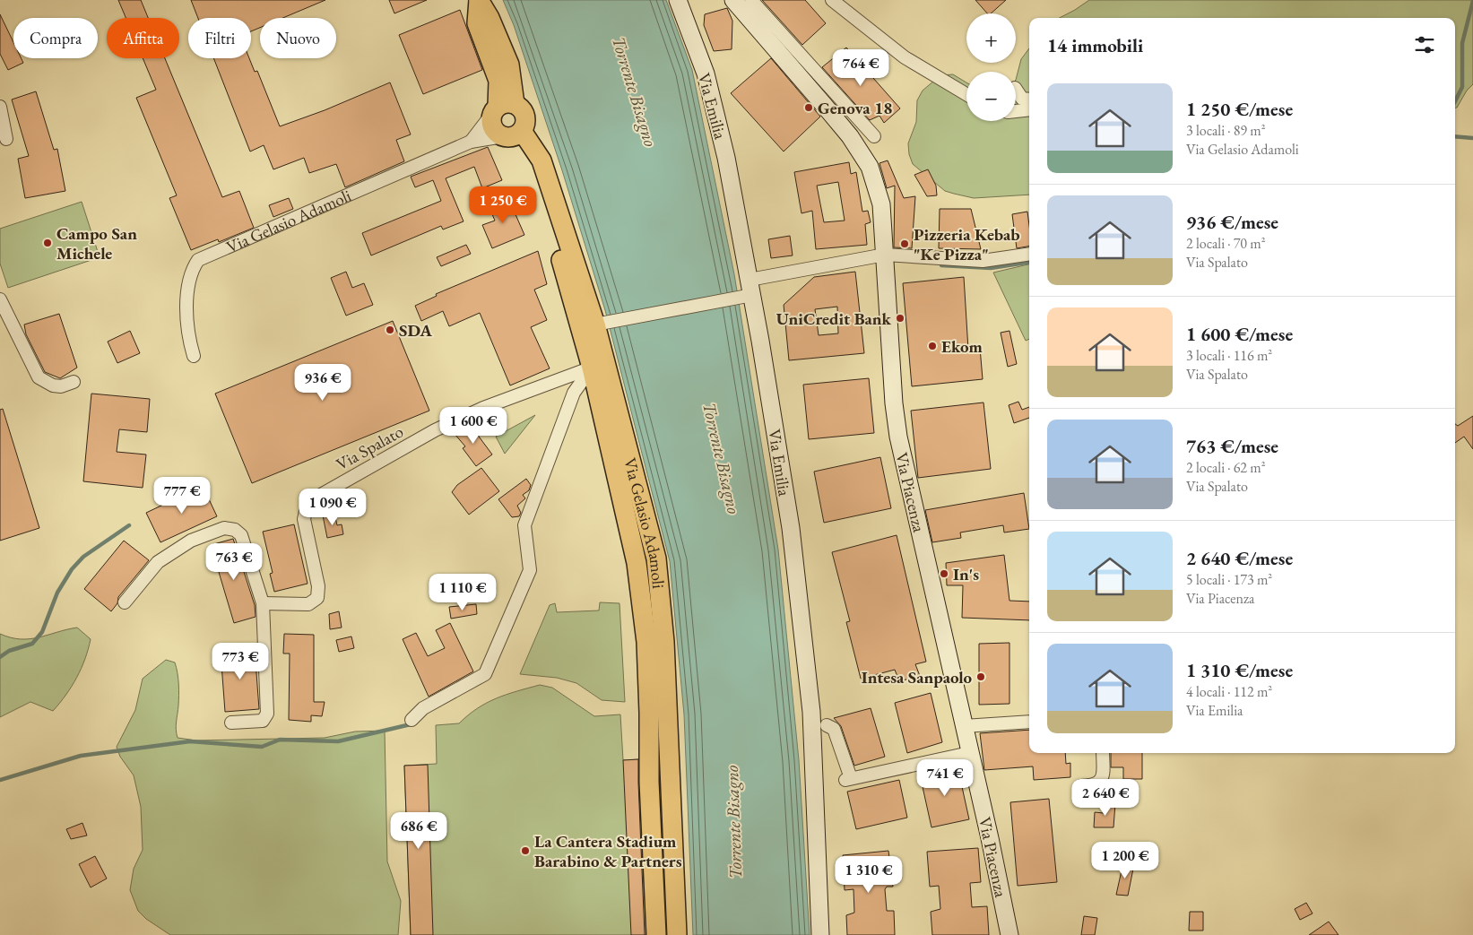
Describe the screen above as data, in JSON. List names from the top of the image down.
{
  "streets": {
    "main road": ["Via Emilia", "Via Gelasio Adamoli", "Via Piacenza"],
    "street": ["Via Spalato"]
  },
  "crossings": [
    ["Via Gelasio Adamoli", "Via Spalato"]
  ],
  "water": ["Torrente Bisagno"],
  "places": [
    "Genova 18",
    "Campo San Michele",
    "Pizzeria Kebab \"Ke Pizza\"",
    "UniCredit Bank",
    "SDA",
    "Ekom",
    "In's",
    "Intesa Sanpaolo",
    "La Cantera Stadium Barabino & Partners"
  ],
  "page": {
    "map_buttons": ["+", "−"],
    "chip": [
      "Compra",
      "Affitta",
      "Filtri",
      "Nuovo"
    ],
    "heading": "14 immobili",
    "price": [
      "764 €",
      "1 250 €",
      "936 €",
      "1 600 €",
      "777 €",
      "1 090 €",
      "763 €",
      "1 110 €",
      "773 €",
      "741 €",
      "2 640 €",
      "686 €",
      "1 200 €",
      "1 310 €"
    ],
    "list": [
      {
        "name": "1 250 €/mese",
        "note": "3 locali · 89 m² · Via Gelasio Adamoli"
      },
      {
        "name": "936 €/mese",
        "note": "2 locali · 70 m² · Via Spalato"
      },
      {
        "name": "1 600 €/mese",
        "note": "3 locali · 116 m² · Via Spalato"
      },
      {
        "name": "763 €/mese",
        "note": "2 locali · 62 m² · Via Spalato"
      },
      {
        "name": "2 640 €/mese",
        "note": "5 locali · 173 m² · Via Piacenza"
      },
      {
        "name": "1 310 €/mese",
        "note": "4 locali · 112 m² · Via Emilia"
      }
    ]
  }
}
